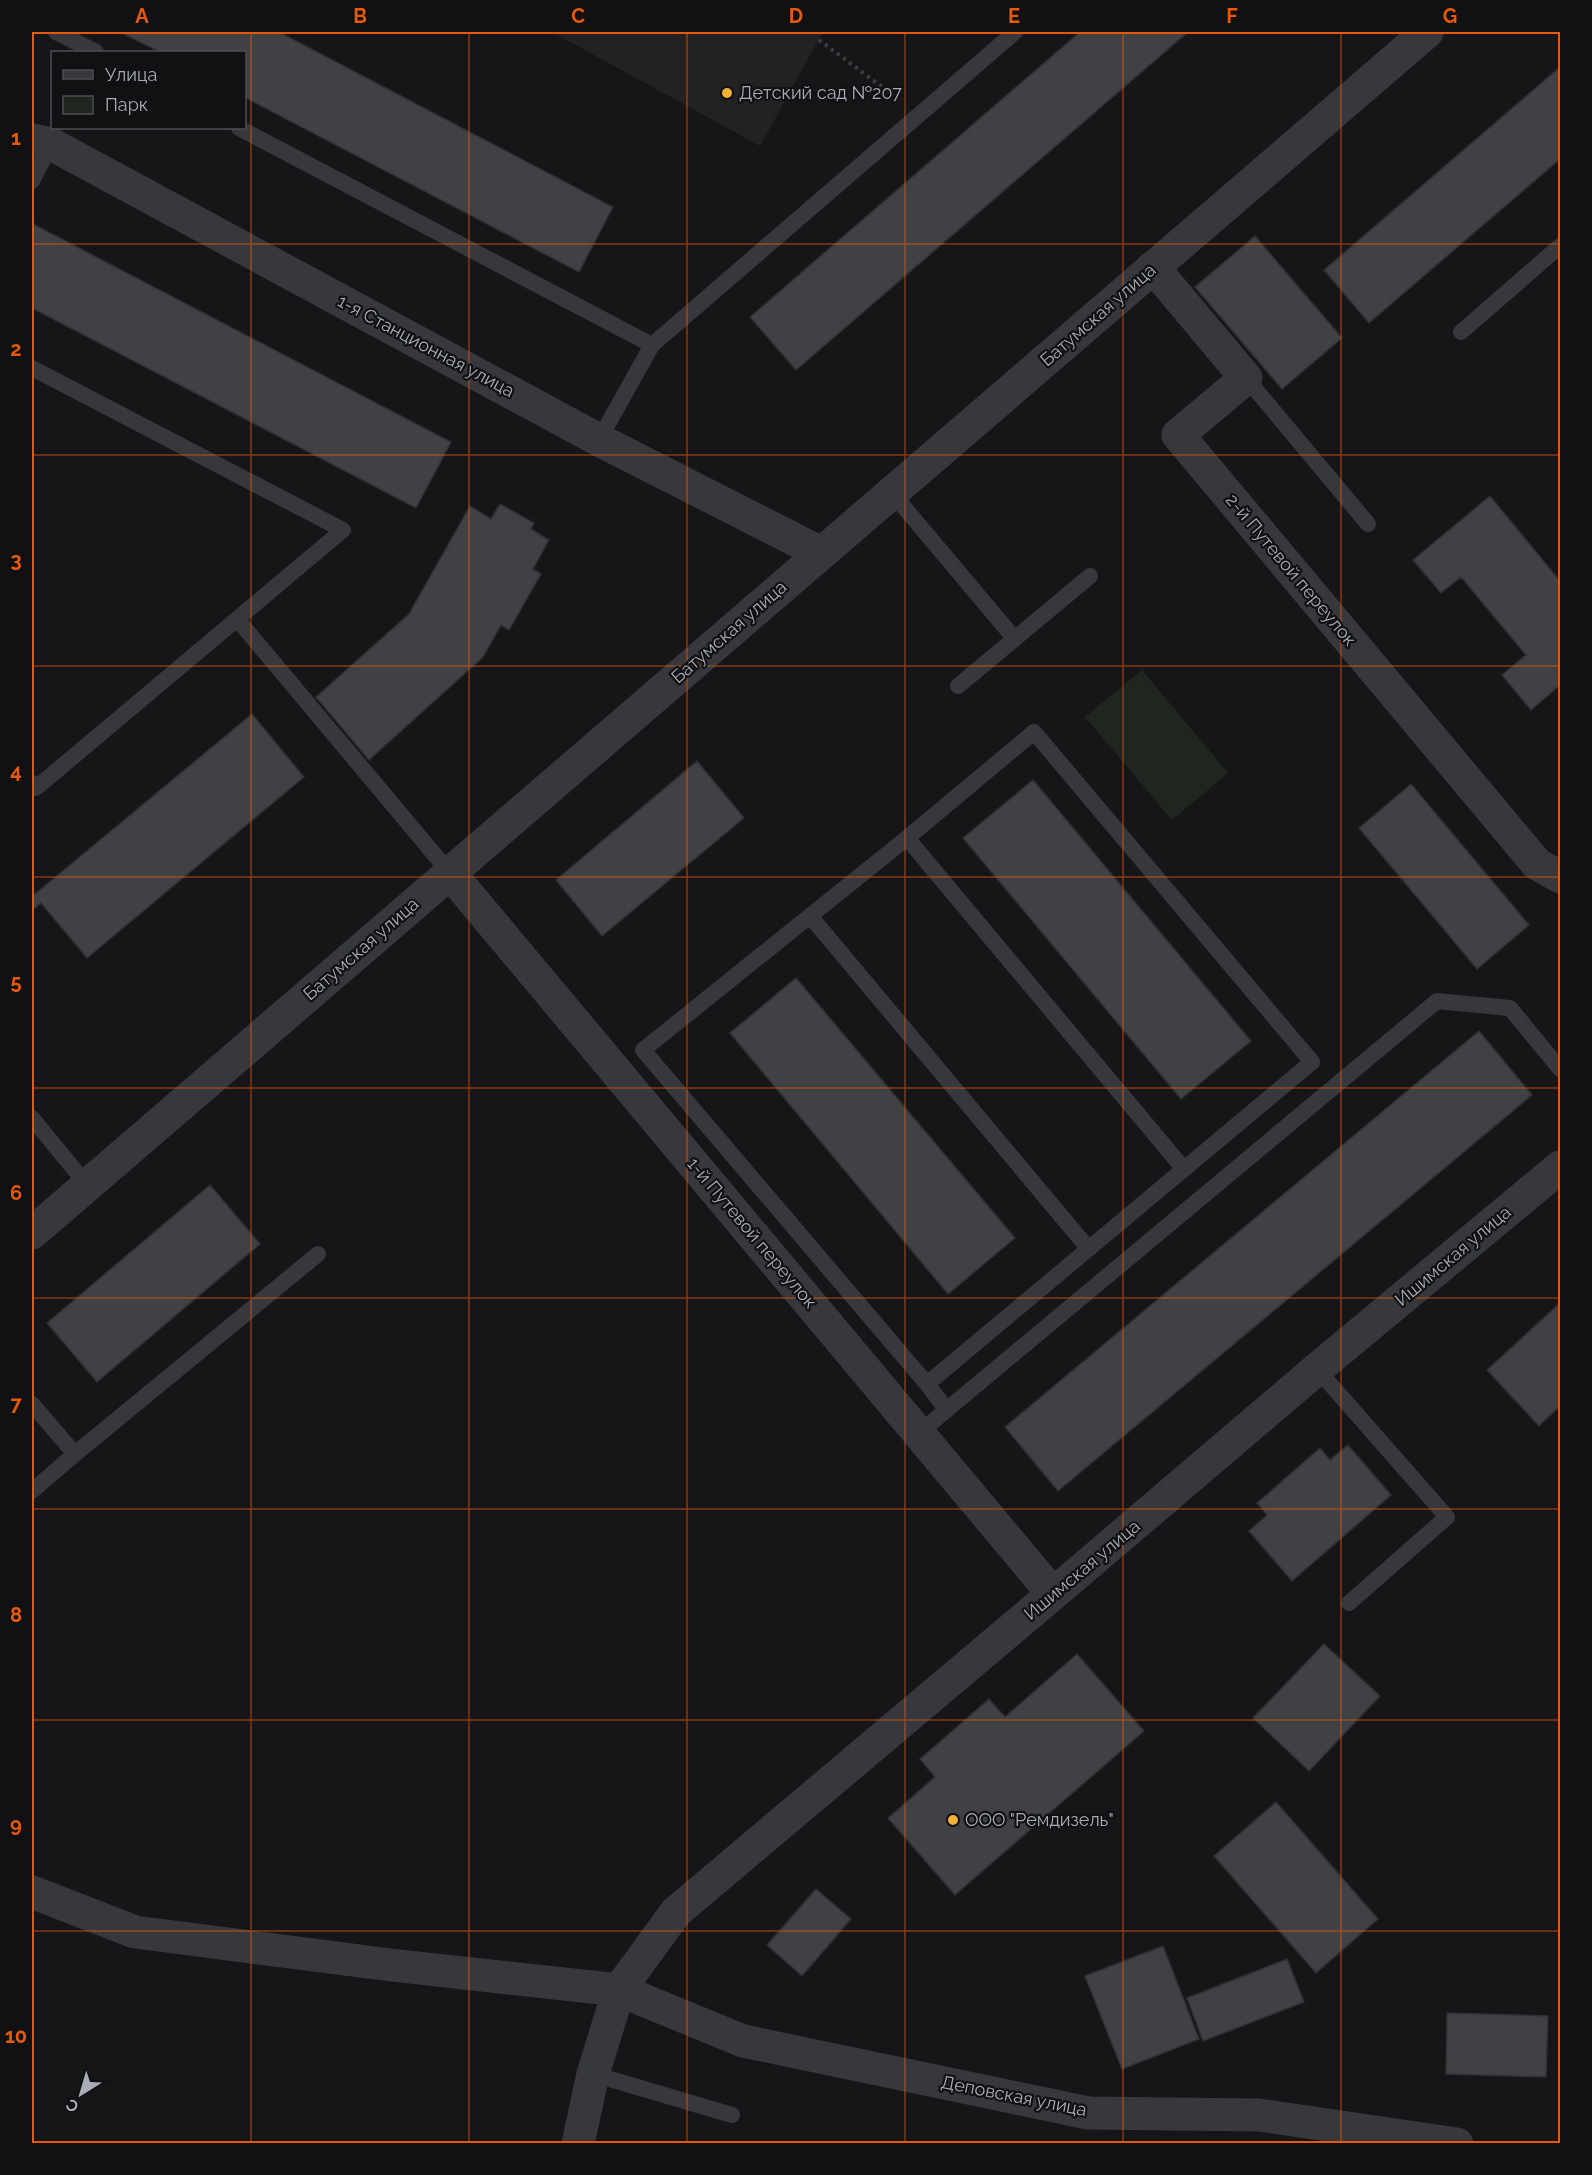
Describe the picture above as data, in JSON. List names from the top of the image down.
{
  "streets": {
    "street": [
      "Батумская улица",
      "1-я Станционная улица",
      "2-й Путевой переулок",
      "1-й Путевой переулок",
      "Ишимская улица",
      "Деповская улица"
    ]
  },
  "crossings": [
    ["Батумская улица", "1-я Станционная улица"],
    ["Батумская улица", "1-й Путевой переулок"],
    ["1-й Путевой переулок", "Ишимская улица"],
    ["Ишимская улица", "Деповская улица"]
  ],
  "places": ["Детский сад №207", "ООО \"Ремдизель\""],
  "legend": ["Улица", "Парк"],
  "north": "bottom left",
  "grid": {
    "columns": [
      "A",
      "B",
      "C",
      "D",
      "E",
      "F",
      "G"
    ],
    "rows": [
      "1",
      "2",
      "3",
      "4",
      "5",
      "6",
      "7",
      "8",
      "9",
      "10"
    ]
  }
}
